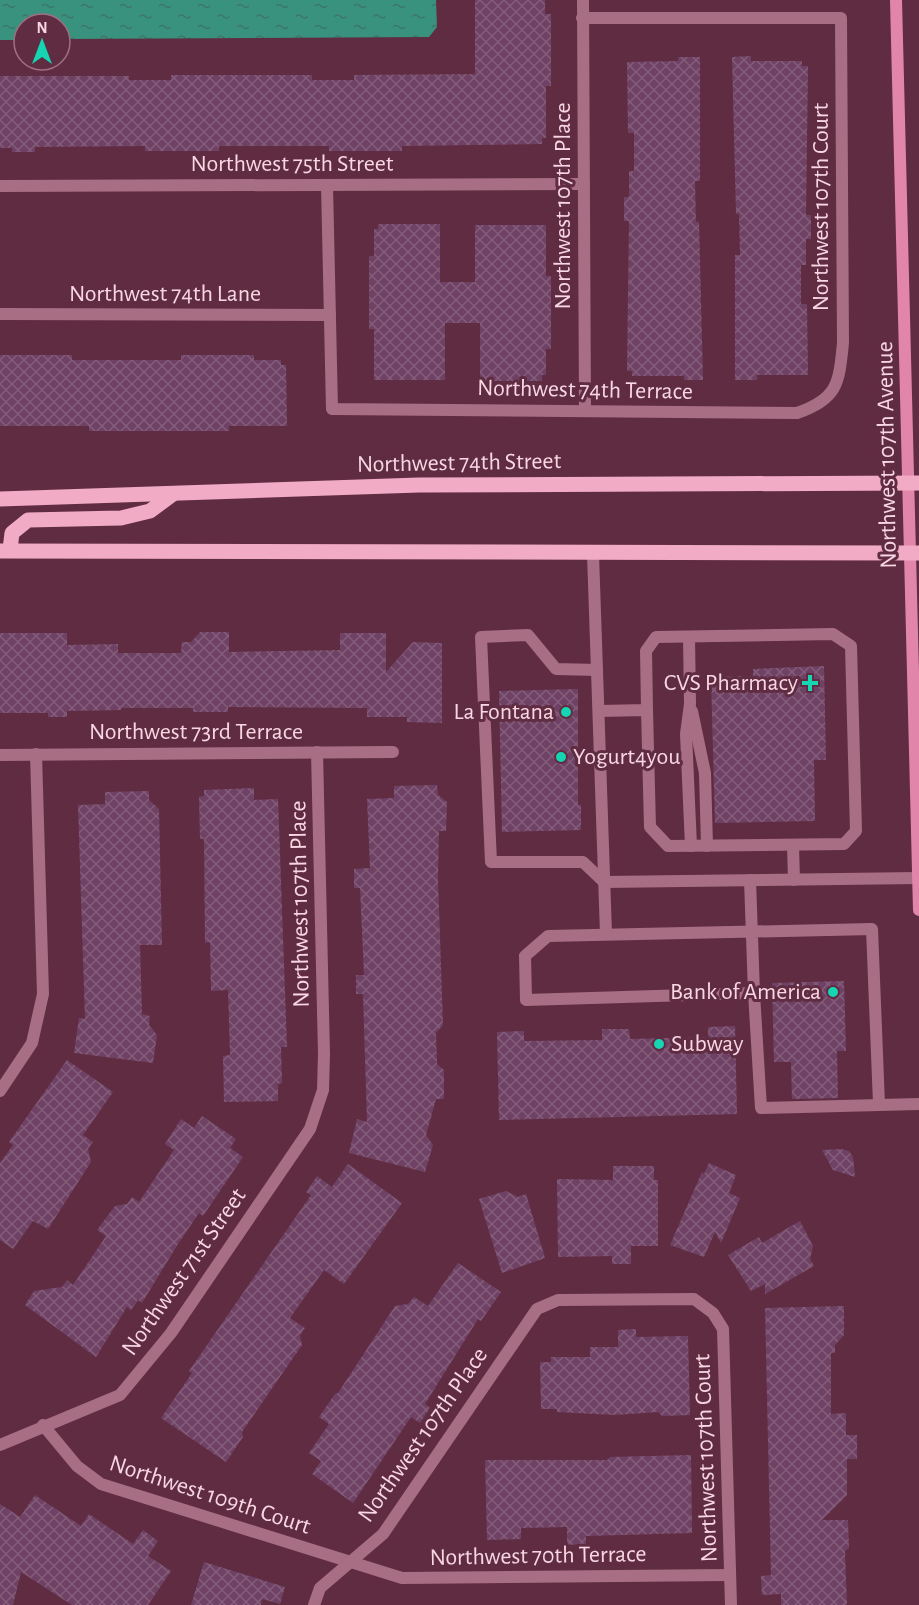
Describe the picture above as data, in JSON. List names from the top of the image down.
{
  "streets": {
    "main road": ["Northwest 107th Avenue", "Northwest 74th Street"],
    "street": [
      "Northwest 75th Street",
      "Northwest 107th Place",
      "Northwest 107th Court",
      "Northwest 74th Lane",
      "Northwest 74th Terrace",
      "Northwest 73rd Terrace",
      "Northwest 71st Street",
      "Northwest 109th Court",
      "Northwest 70th Terrace"
    ]
  },
  "crossings": [
    ["Northwest 75th Street", "Northwest 107th Place"],
    ["Northwest 107th Place", "Northwest 107th Court"],
    ["Northwest 107th Place", "Northwest 74th Terrace"],
    ["Northwest 107th Place", "Northwest 73rd Terrace"],
    ["Northwest 107th Place", "Northwest 71st Street"],
    ["Northwest 107th Place", "Northwest 109th Court"],
    ["Northwest 107th Place", "Northwest 70th Terrace"],
    ["Northwest 107th Court", "Northwest 74th Terrace"],
    ["Northwest 107th Court", "Northwest 70th Terrace"],
    ["Northwest 74th Lane", "Northwest 74th Terrace"],
    ["Northwest 107th Avenue", "Northwest 74th Street"],
    ["Northwest 71st Street", "Northwest 109th Court"],
    ["Northwest 109th Court", "Northwest 70th Terrace"]
  ],
  "places": {
    "health": ["CVS Pharmacy"],
    "other": [
      "La Fontana",
      "Yogurt4you",
      "Bank of America",
      "Subway"
    ]
  },
  "north": "top"
}
